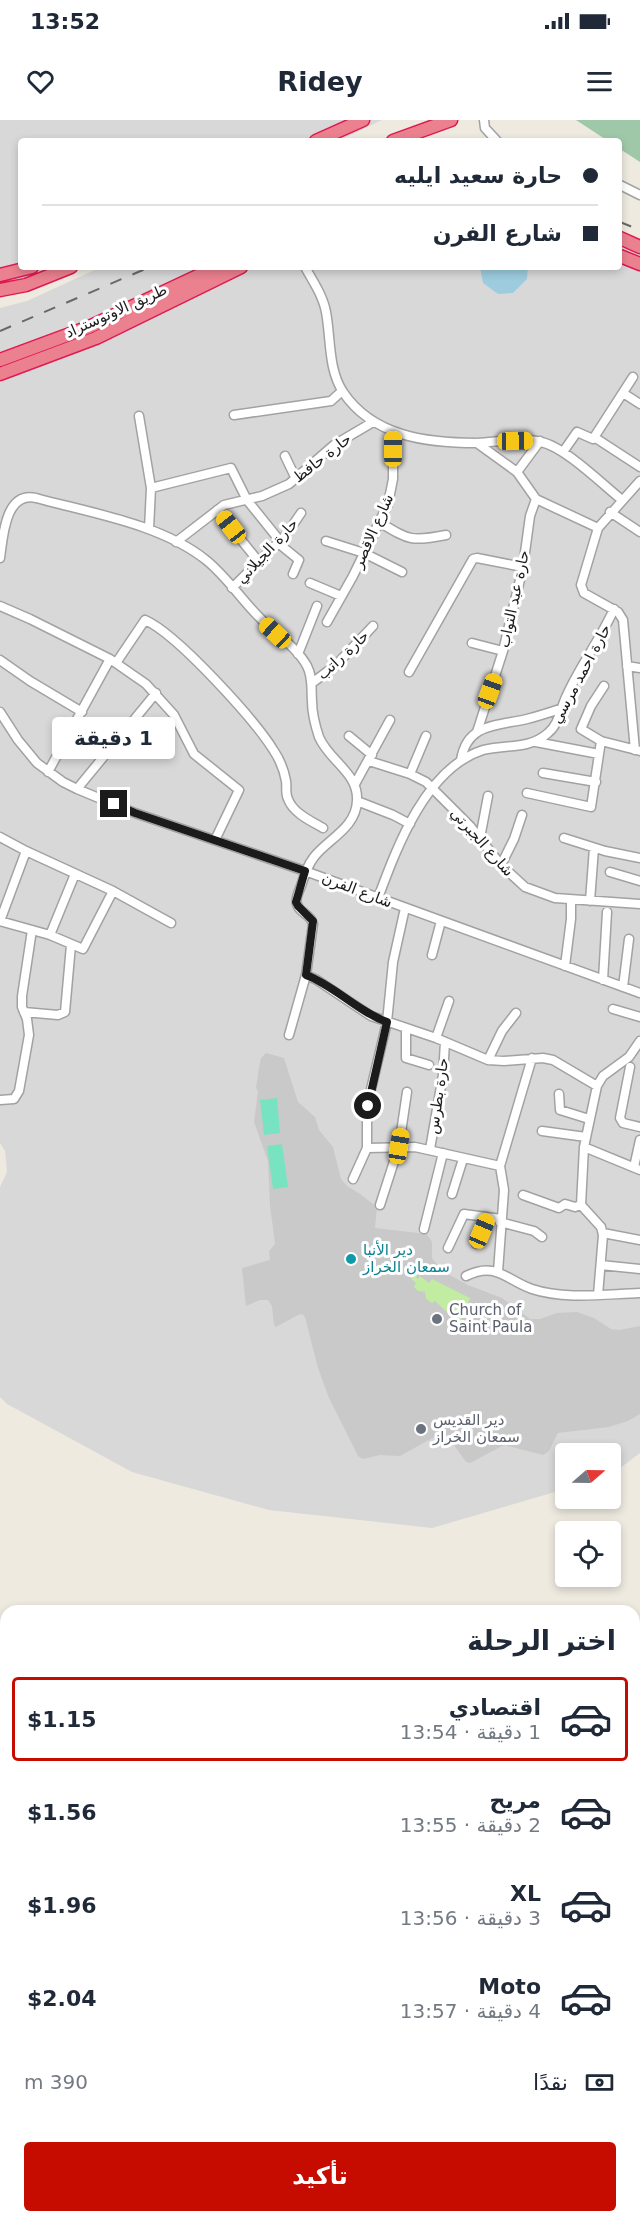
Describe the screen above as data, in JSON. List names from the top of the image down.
{
  "streets": {
    "highway": ["طريق الاوتوستراد"],
    "street": [
      "حارة حافظ",
      "شارع الاقصر",
      "حارة الجيلاني",
      "حارة عبد التواب",
      "حارة راتب",
      "حارة احمد مرسي",
      "شارع الجبرتي",
      "شارع الفرن",
      "حارة بطرس"
    ]
  },
  "places": ["دير الأنبا سمعان الخراز", "Church of Saint Paula", "دير القديس سمعان الخراز"],
  "north": "right",
  "page": {
    "status": "13:52",
    "header": "Ridey",
    "banner": ["حارة سعيد ايليه", "شارع الفرن"],
    "bubble": "1 دقيقة",
    "heading": "اختر الرحلة",
    "list": [
      {
        "name": "اقتصادي",
        "note": "1 دقيقة · 13:54",
        "value": "$1.15"
      },
      {
        "name": "مريح",
        "note": "2 دقيقة · 13:55",
        "value": "$1.56"
      },
      {
        "name": "XL",
        "note": "3 دقيقة · 13:56",
        "value": "$1.96"
      },
      {
        "name": "Moto",
        "note": "4 دقيقة · 13:57",
        "value": "$2.04"
      }
    ],
    "pay": ["نقدًا", "390 m"],
    "buttons": "تأكيد"
  }
}
